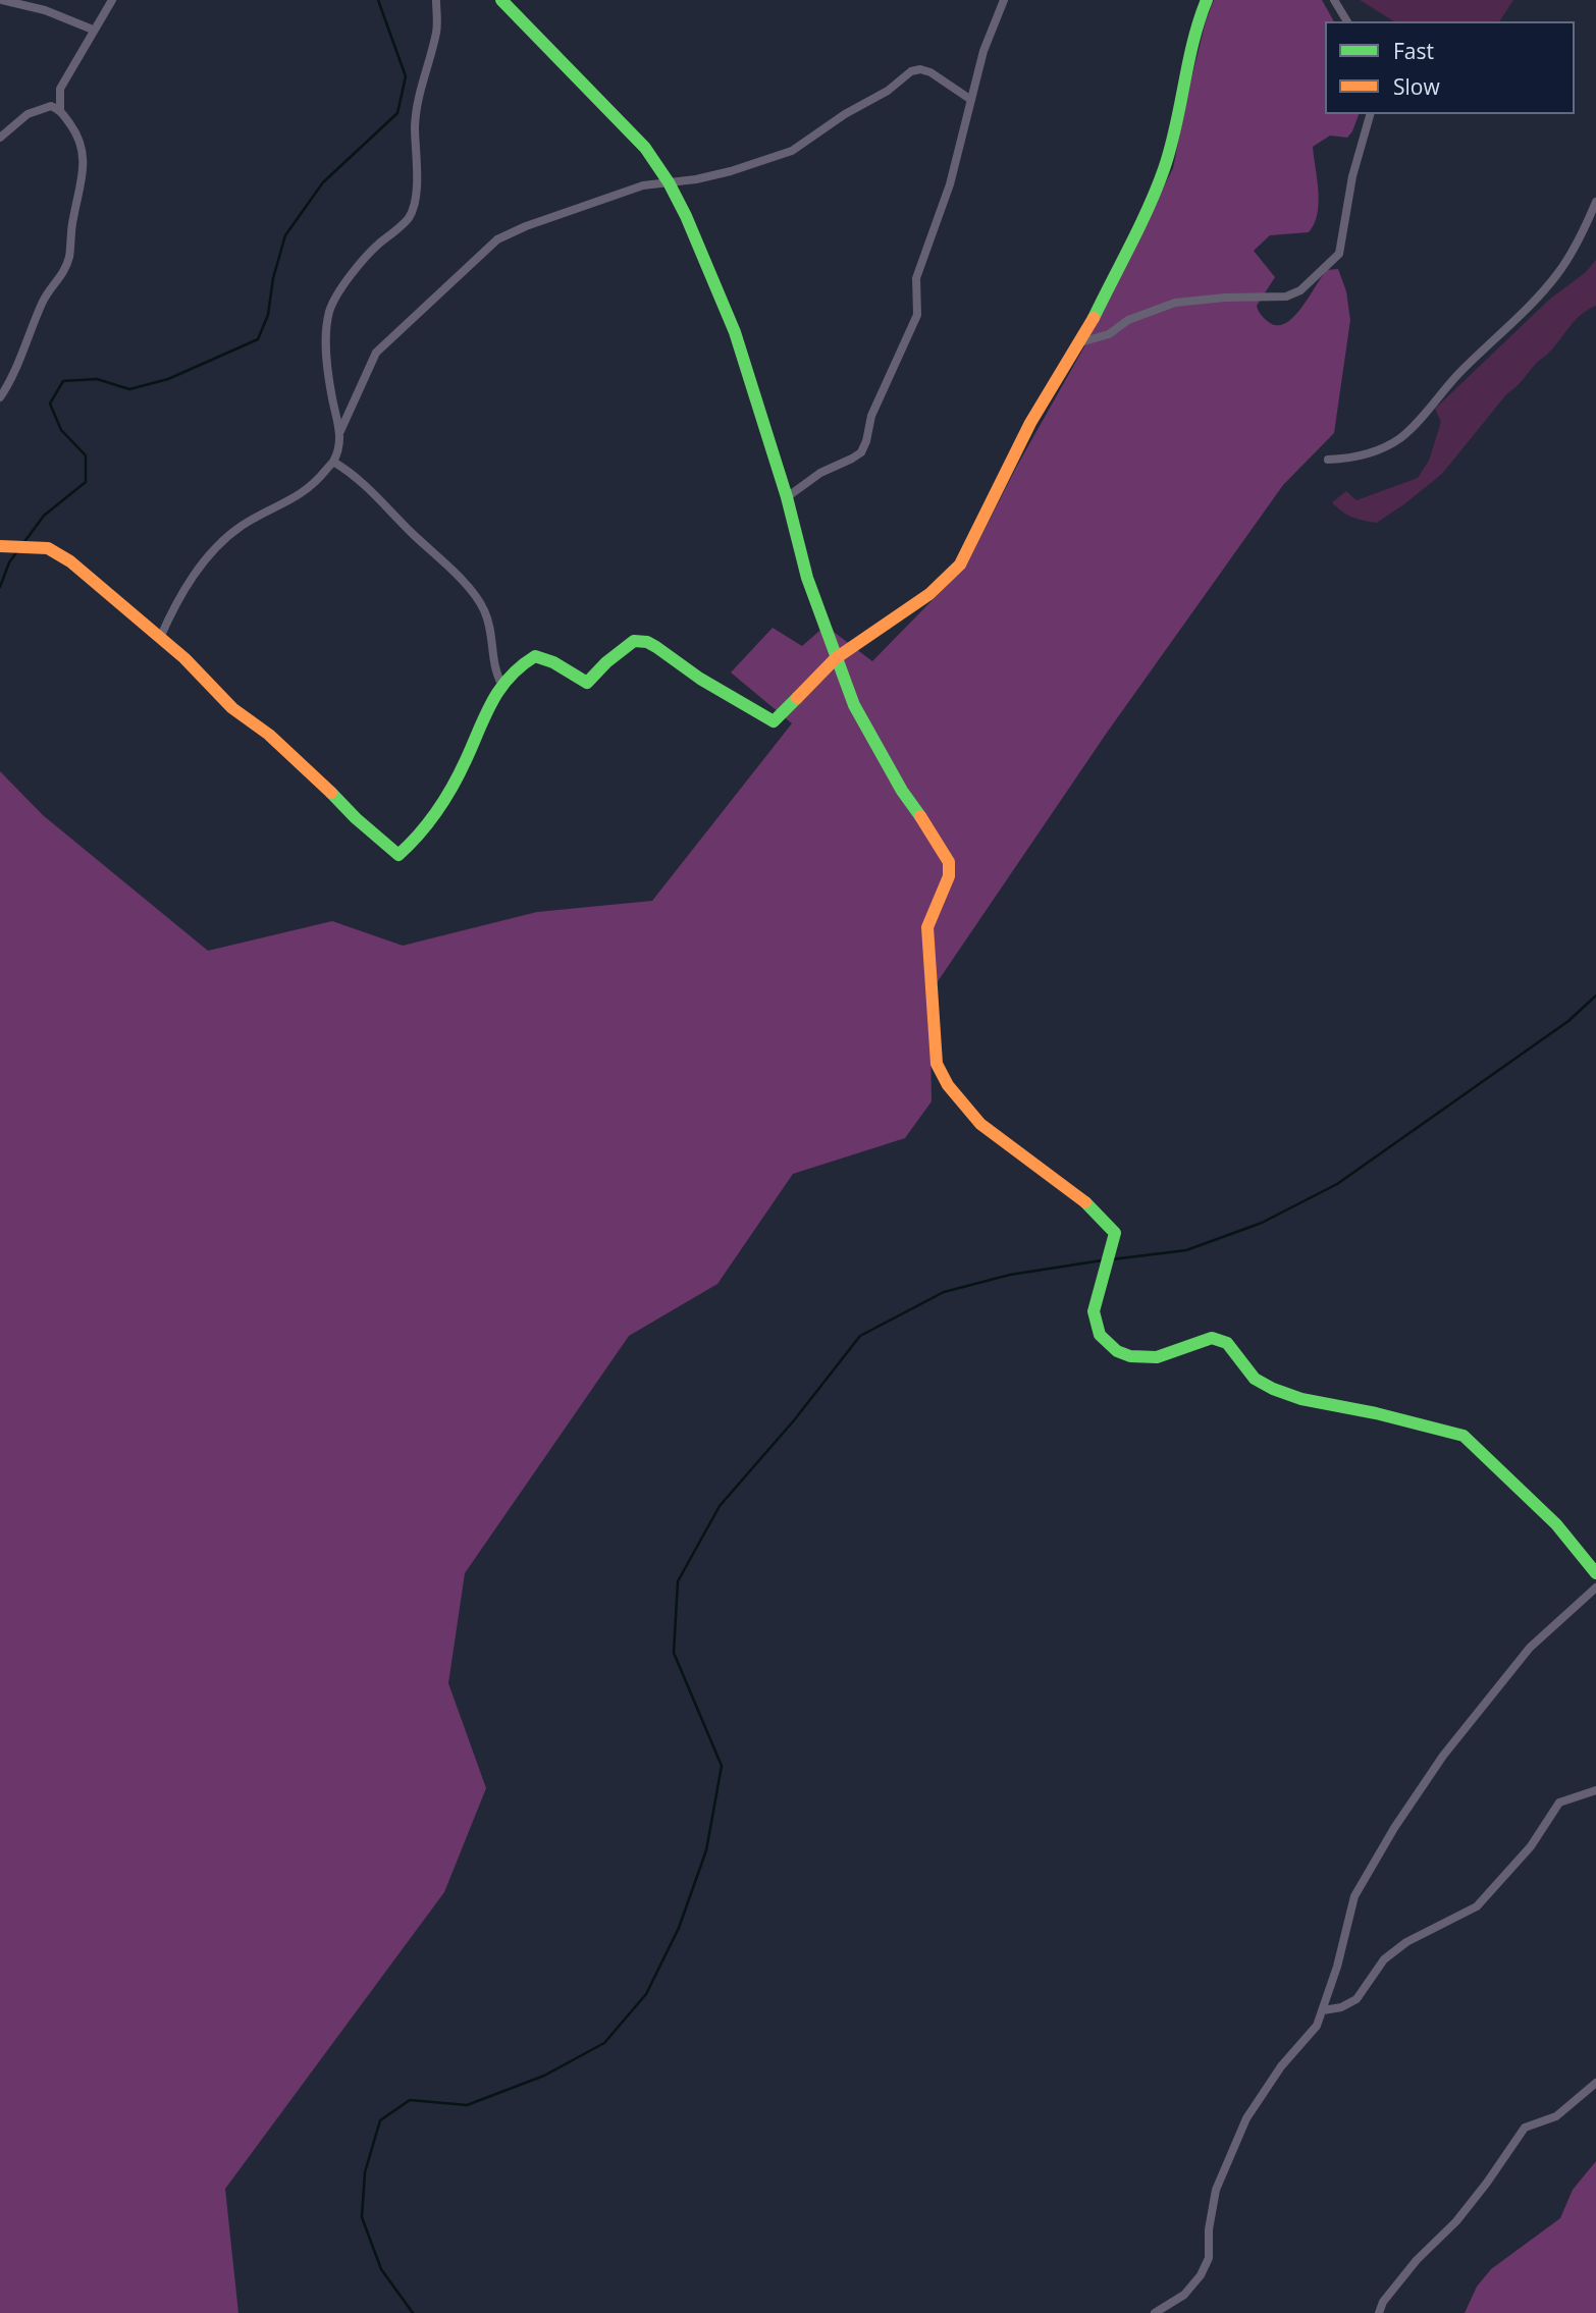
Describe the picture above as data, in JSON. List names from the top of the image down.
{
  "legend": ["Fast", "Slow"]
}
